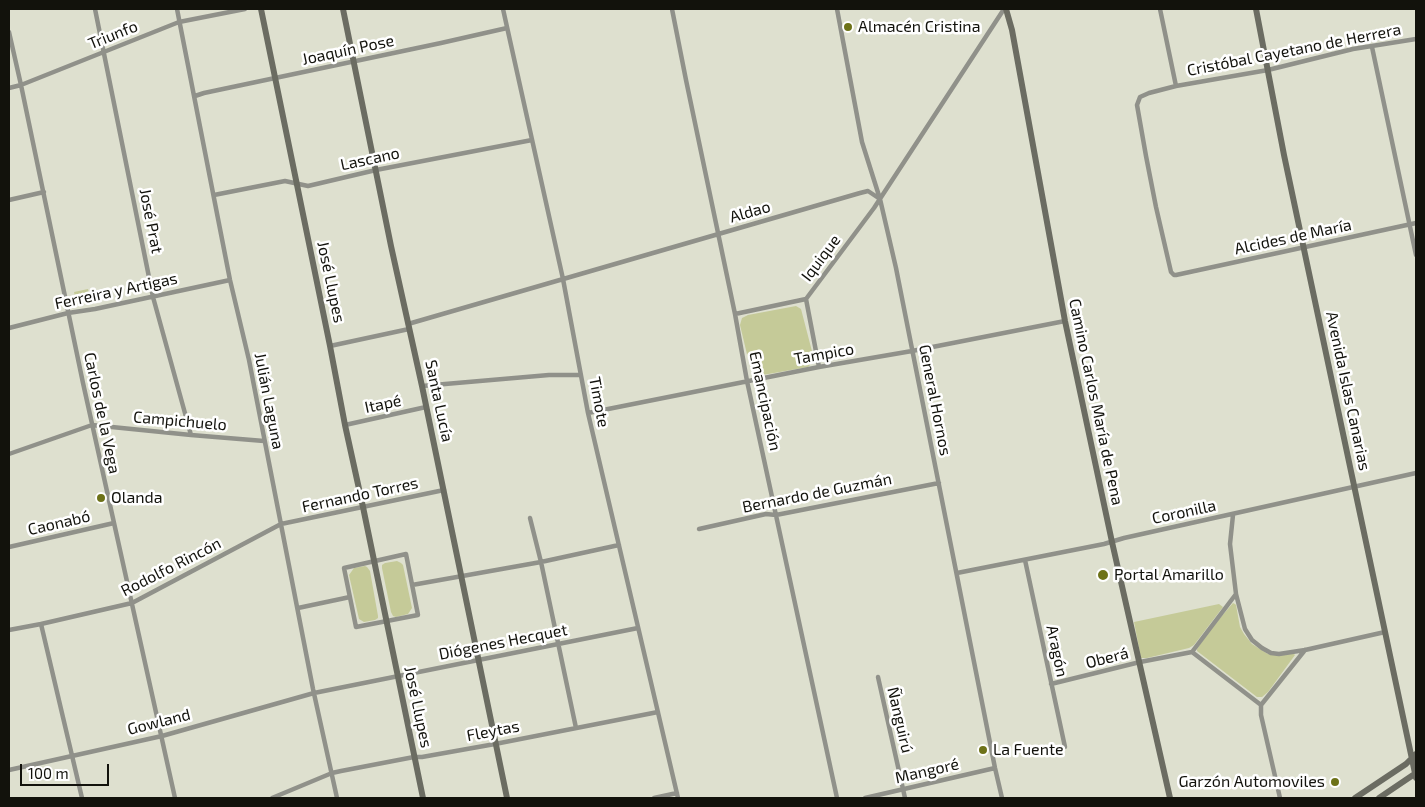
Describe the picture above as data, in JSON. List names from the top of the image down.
{
  "streets": {
    "street": [
      "Triunfo",
      "Joaquín Pose",
      "Cristóbal Cayetano de Herrera",
      "Lascano",
      "Aldao",
      "José Prat",
      "Alcides de María",
      "Iquique",
      "José Llupes",
      "Ferreira y Artigas",
      "Tampico",
      "Avenida Islas Canarias",
      "General Hornos",
      "Julián Laguna",
      "Santa Lucía",
      "Emancipación",
      "Timote",
      "Camino Carlos María de Pena",
      "Itapé",
      "Carlos de la Vega",
      "Campichuelo",
      "Bernardo de Guzmán",
      "Fernando Torres",
      "Coronilla",
      "Caonabó",
      "Rodolfo Rincón",
      "Diógenes Hecquet",
      "Aragón",
      "Oberá",
      "Ñanguirú",
      "Gowland",
      "Fleytas",
      "Mangoré"
    ]
  },
  "crossings": [
    ["Triunfo", "José Prat"],
    ["Triunfo", "Julián Laguna"],
    ["Triunfo", "Carlos de la Vega"],
    ["Joaquín Pose", "José Llupes"],
    ["Joaquín Pose", "Julián Laguna"],
    ["Joaquín Pose", "Santa Lucía"],
    ["Joaquín Pose", "Timote"],
    ["Cristóbal Cayetano de Herrera", "Alcides de María"],
    ["Cristóbal Cayetano de Herrera", "Avenida Islas Canarias"],
    ["Lascano", "José Llupes"],
    ["Lascano", "Julián Laguna"],
    ["Lascano", "Santa Lucía"],
    ["Lascano", "Timote"],
    ["Aldao", "Iquique"],
    ["Aldao", "José Llupes"],
    ["Aldao", "General Hornos"],
    ["Aldao", "Santa Lucía"],
    ["Aldao", "Emancipación"],
    ["Aldao", "Timote"],
    ["José Prat", "Ferreira y Artigas"],
    ["José Prat", "Campichuelo"],
    ["Alcides de María", "Avenida Islas Canarias"],
    ["Iquique", "General Hornos"],
    ["Iquique", "Emancipación"],
    ["José Llupes", "Itapé"],
    ["José Llupes", "Fernando Torres"],
    ["José Llupes", "Diógenes Hecquet"],
    ["José Llupes", "Fleytas"],
    ["Ferreira y Artigas", "Julián Laguna"],
    ["Ferreira y Artigas", "Carlos de la Vega"],
    ["Tampico", "General Hornos"],
    ["Tampico", "Emancipación"],
    ["Tampico", "Timote"],
    ["Tampico", "Camino Carlos María de Pena"],
    ["Avenida Islas Canarias", "Coronilla"],
    ["General Hornos", "Bernardo de Guzmán"],
    ["General Hornos", "Coronilla"],
    ["General Hornos", "Mangoré"],
    ["Julián Laguna", "Campichuelo"],
    ["Julián Laguna", "Fernando Torres"],
    ["Julián Laguna", "Rodolfo Rincón"],
    ["Julián Laguna", "Diógenes Hecquet"],
    ["Julián Laguna", "Gowland"],
    ["Julián Laguna", "Fleytas"],
    ["Santa Lucía", "Itapé"],
    ["Santa Lucía", "Fernando Torres"],
    ["Santa Lucía", "Diógenes Hecquet"],
    ["Santa Lucía", "Fleytas"],
    ["Emancipación", "Bernardo de Guzmán"],
    ["Timote", "Diógenes Hecquet"],
    ["Timote", "Fleytas"],
    ["Camino Carlos María de Pena", "Coronilla"],
    ["Camino Carlos María de Pena", "Oberá"],
    ["Carlos de la Vega", "Campichuelo"],
    ["Carlos de la Vega", "Caonabó"],
    ["Carlos de la Vega", "Rodolfo Rincón"],
    ["Carlos de la Vega", "Gowland"],
    ["Fernando Torres", "Rodolfo Rincón"],
    ["Coronilla", "Aragón"],
    ["Diógenes Hecquet", "Gowland"],
    ["Aragón", "Oberá"],
    ["Ñanguirú", "Mangoré"]
  ],
  "places": [
    "Almacén Cristina",
    "Olanda",
    "Portal Amarillo",
    "La Fuente",
    "Garzón Automoviles"
  ],
  "scale_bar": "100 m"
}
